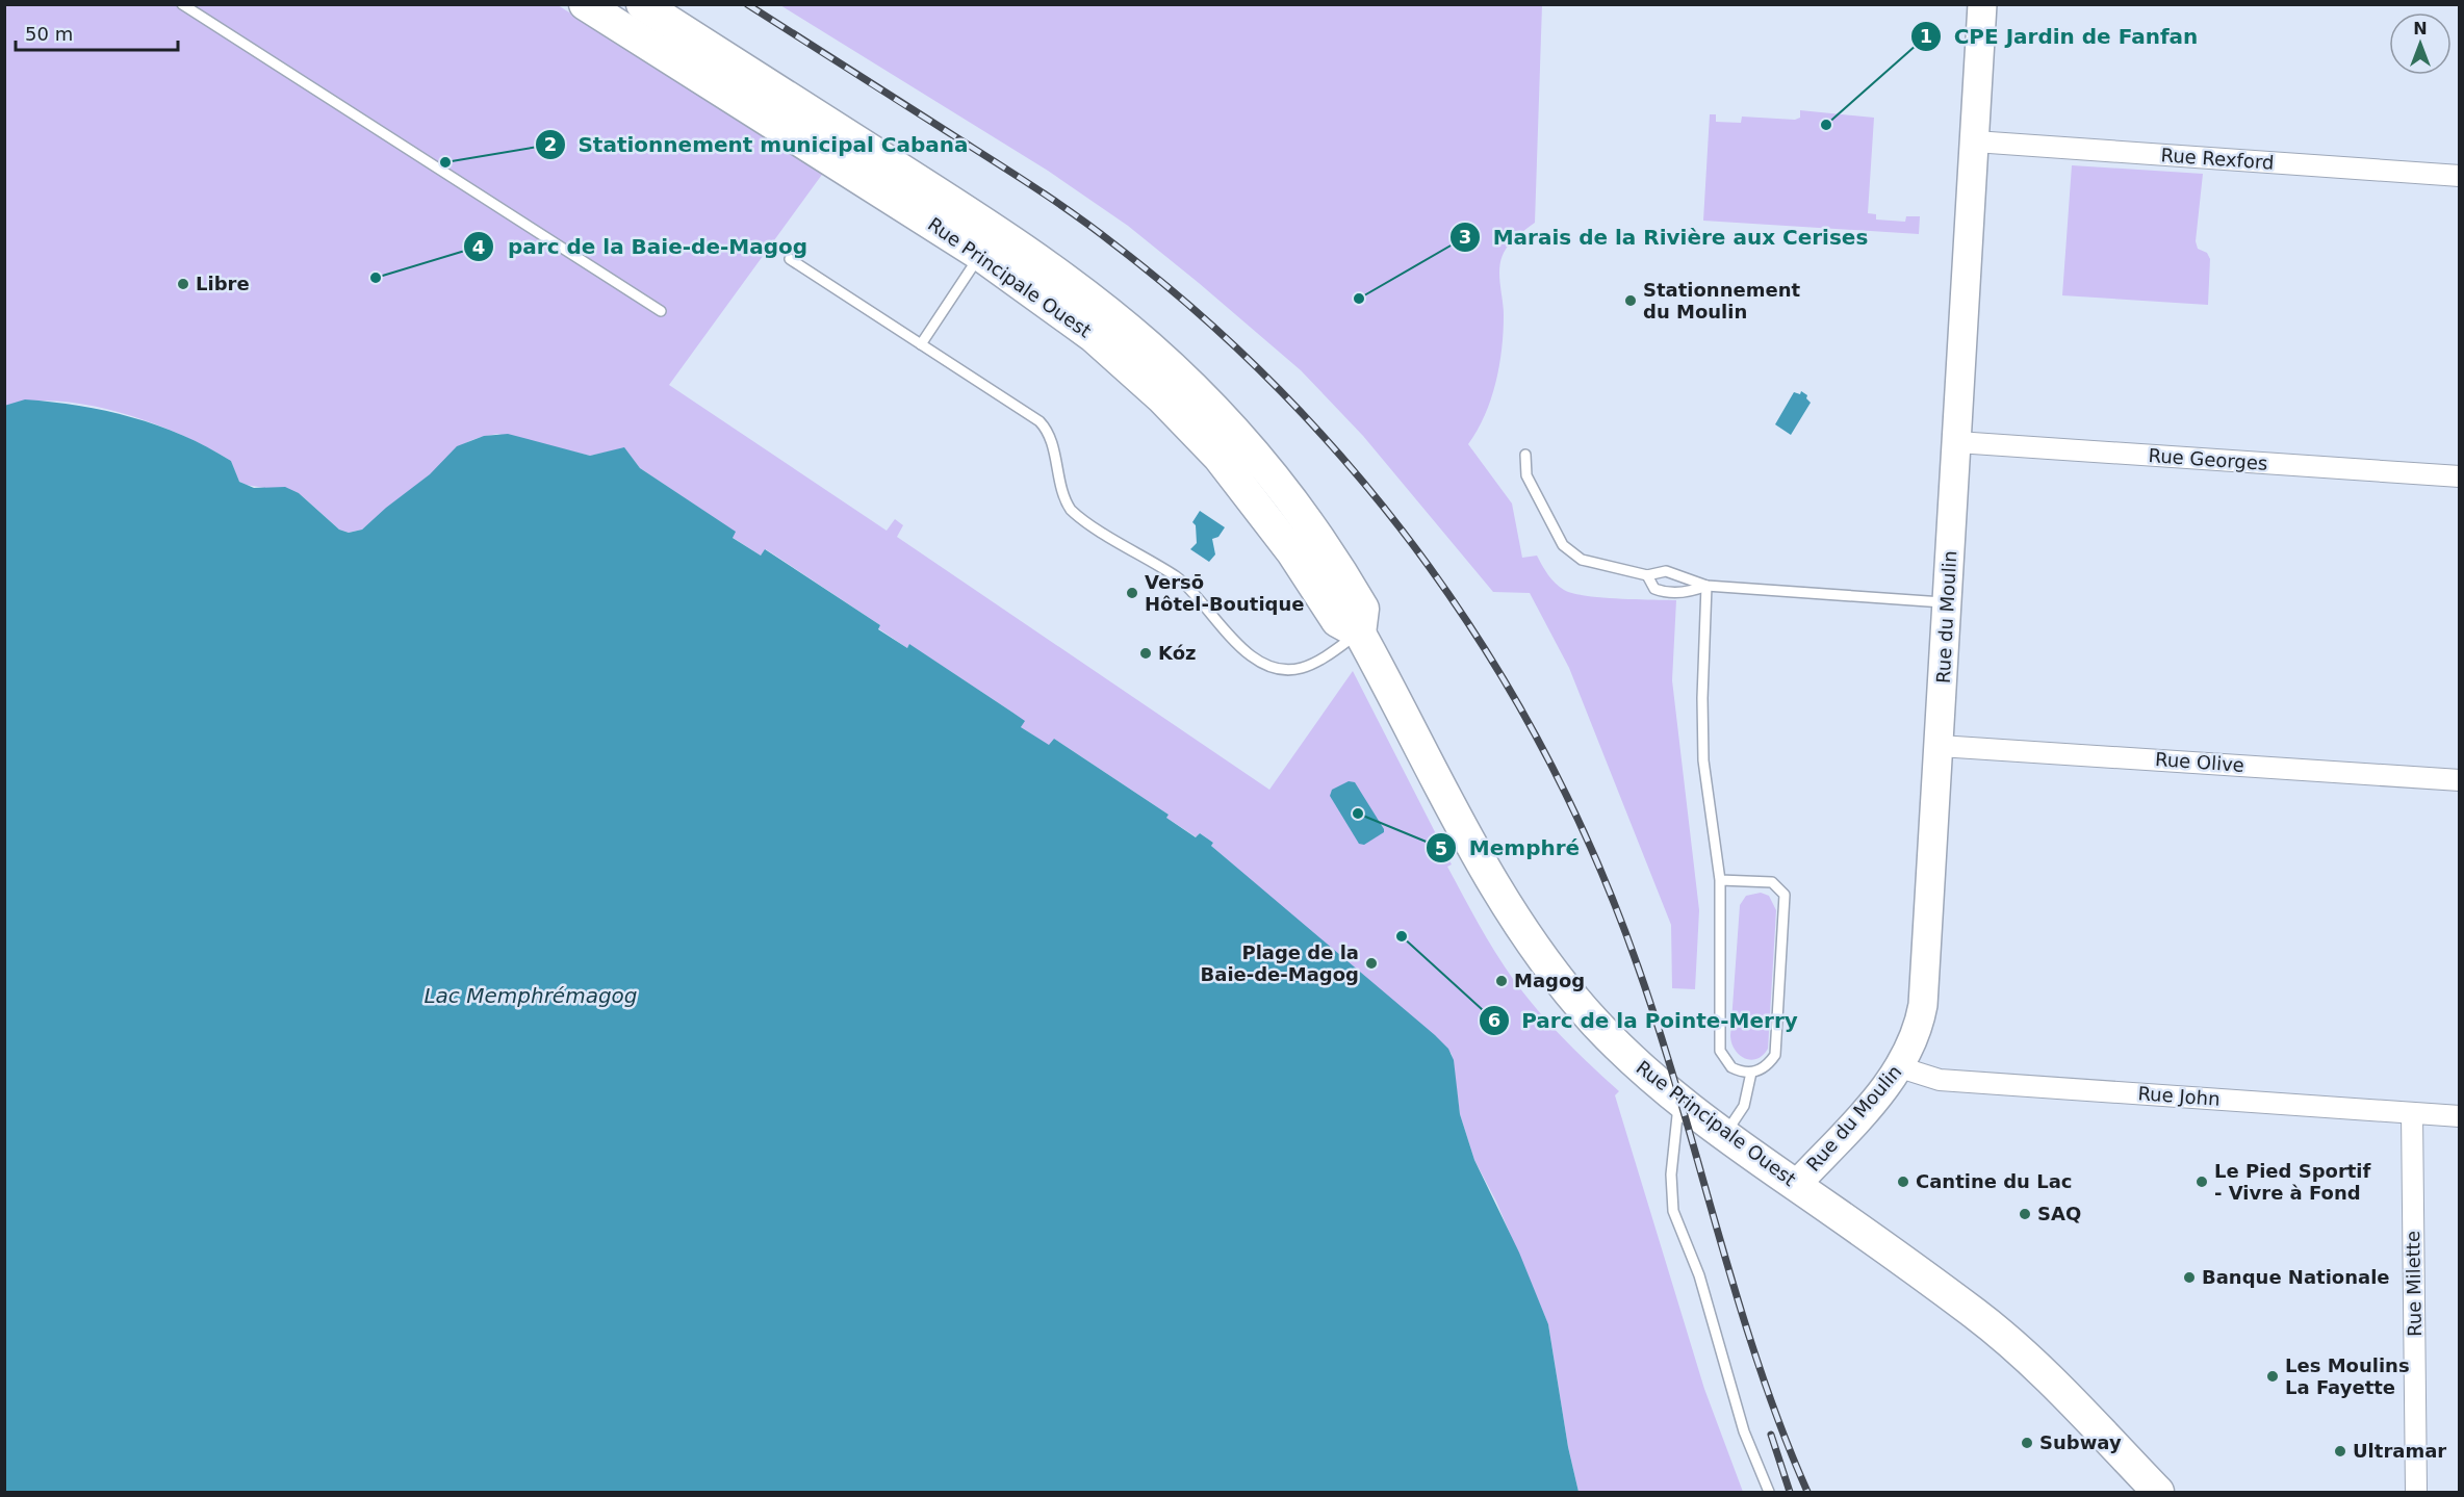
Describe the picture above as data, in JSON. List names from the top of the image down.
{
  "streets": {
    "main road": ["Rue Principale Ouest"],
    "street": [
      "Rue Rexford",
      "Rue Georges",
      "Rue du Moulin",
      "Rue Olive",
      "Rue John",
      "Rue Milette"
    ]
  },
  "crossings": [
    ["Rue Rexford", "Rue du Moulin"],
    ["Rue Principale Ouest", "Rue du Moulin"],
    ["Rue Georges", "Rue du Moulin"],
    ["Rue du Moulin", "Rue Olive"],
    ["Rue du Moulin", "Rue John"],
    ["Rue John", "Rue Milette"]
  ],
  "water": ["Lac Memphrémagog"],
  "places": [
    "CPE Jardin de Fanfan",
    "Stationnement municipal Cabana",
    "parc de la Baie-de-Magog",
    "Libre",
    "Marais de la Rivière aux Cerises",
    "Stationnement du Moulin",
    "Versō Hôtel-Boutique",
    "Kóz",
    "Memphré",
    "Parc de la Pointe-Merry",
    "Plage de la Baie-de-Magog",
    "Magog",
    "Cantine du Lac",
    "Le Pied Sportif - Vivre à Fond",
    "SAQ",
    "Banque Nationale",
    "Les Moulins La Fayette",
    "Subway",
    "Ultramar"
  ],
  "scale_bar": "50 m",
  "north": "top"
}
